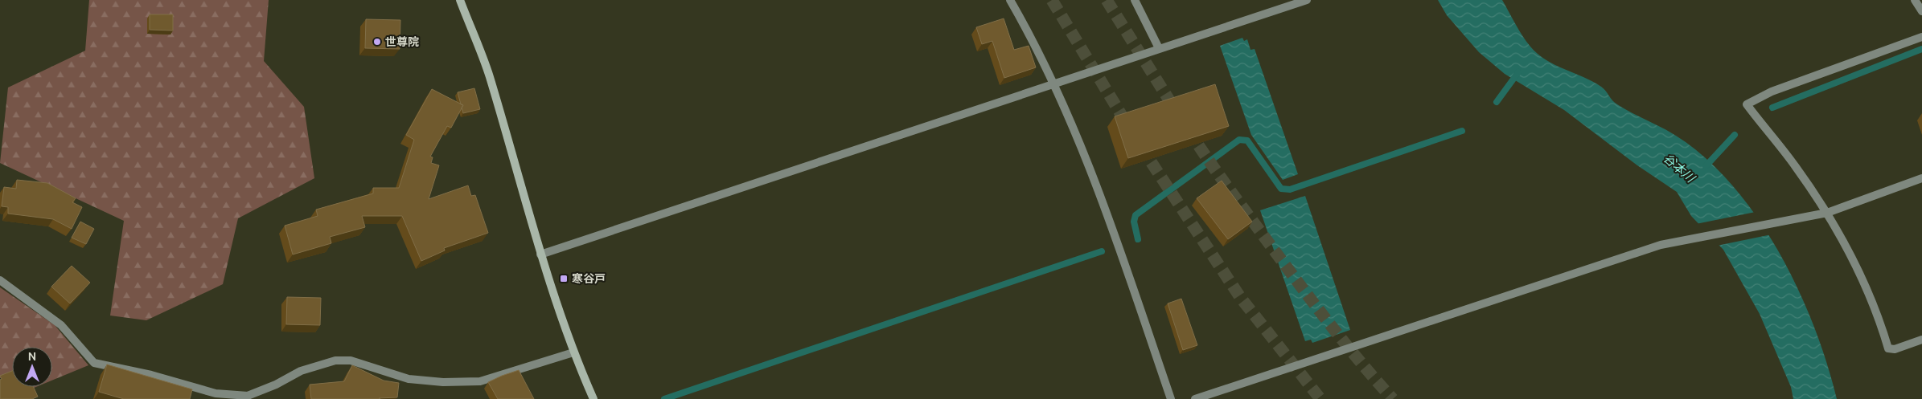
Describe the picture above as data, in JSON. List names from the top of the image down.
{
  "water": ["谷本川"],
  "places": {
    "other": ["世尊院"],
    "transit": ["寒谷戸"]
  },
  "north": "top"
}
